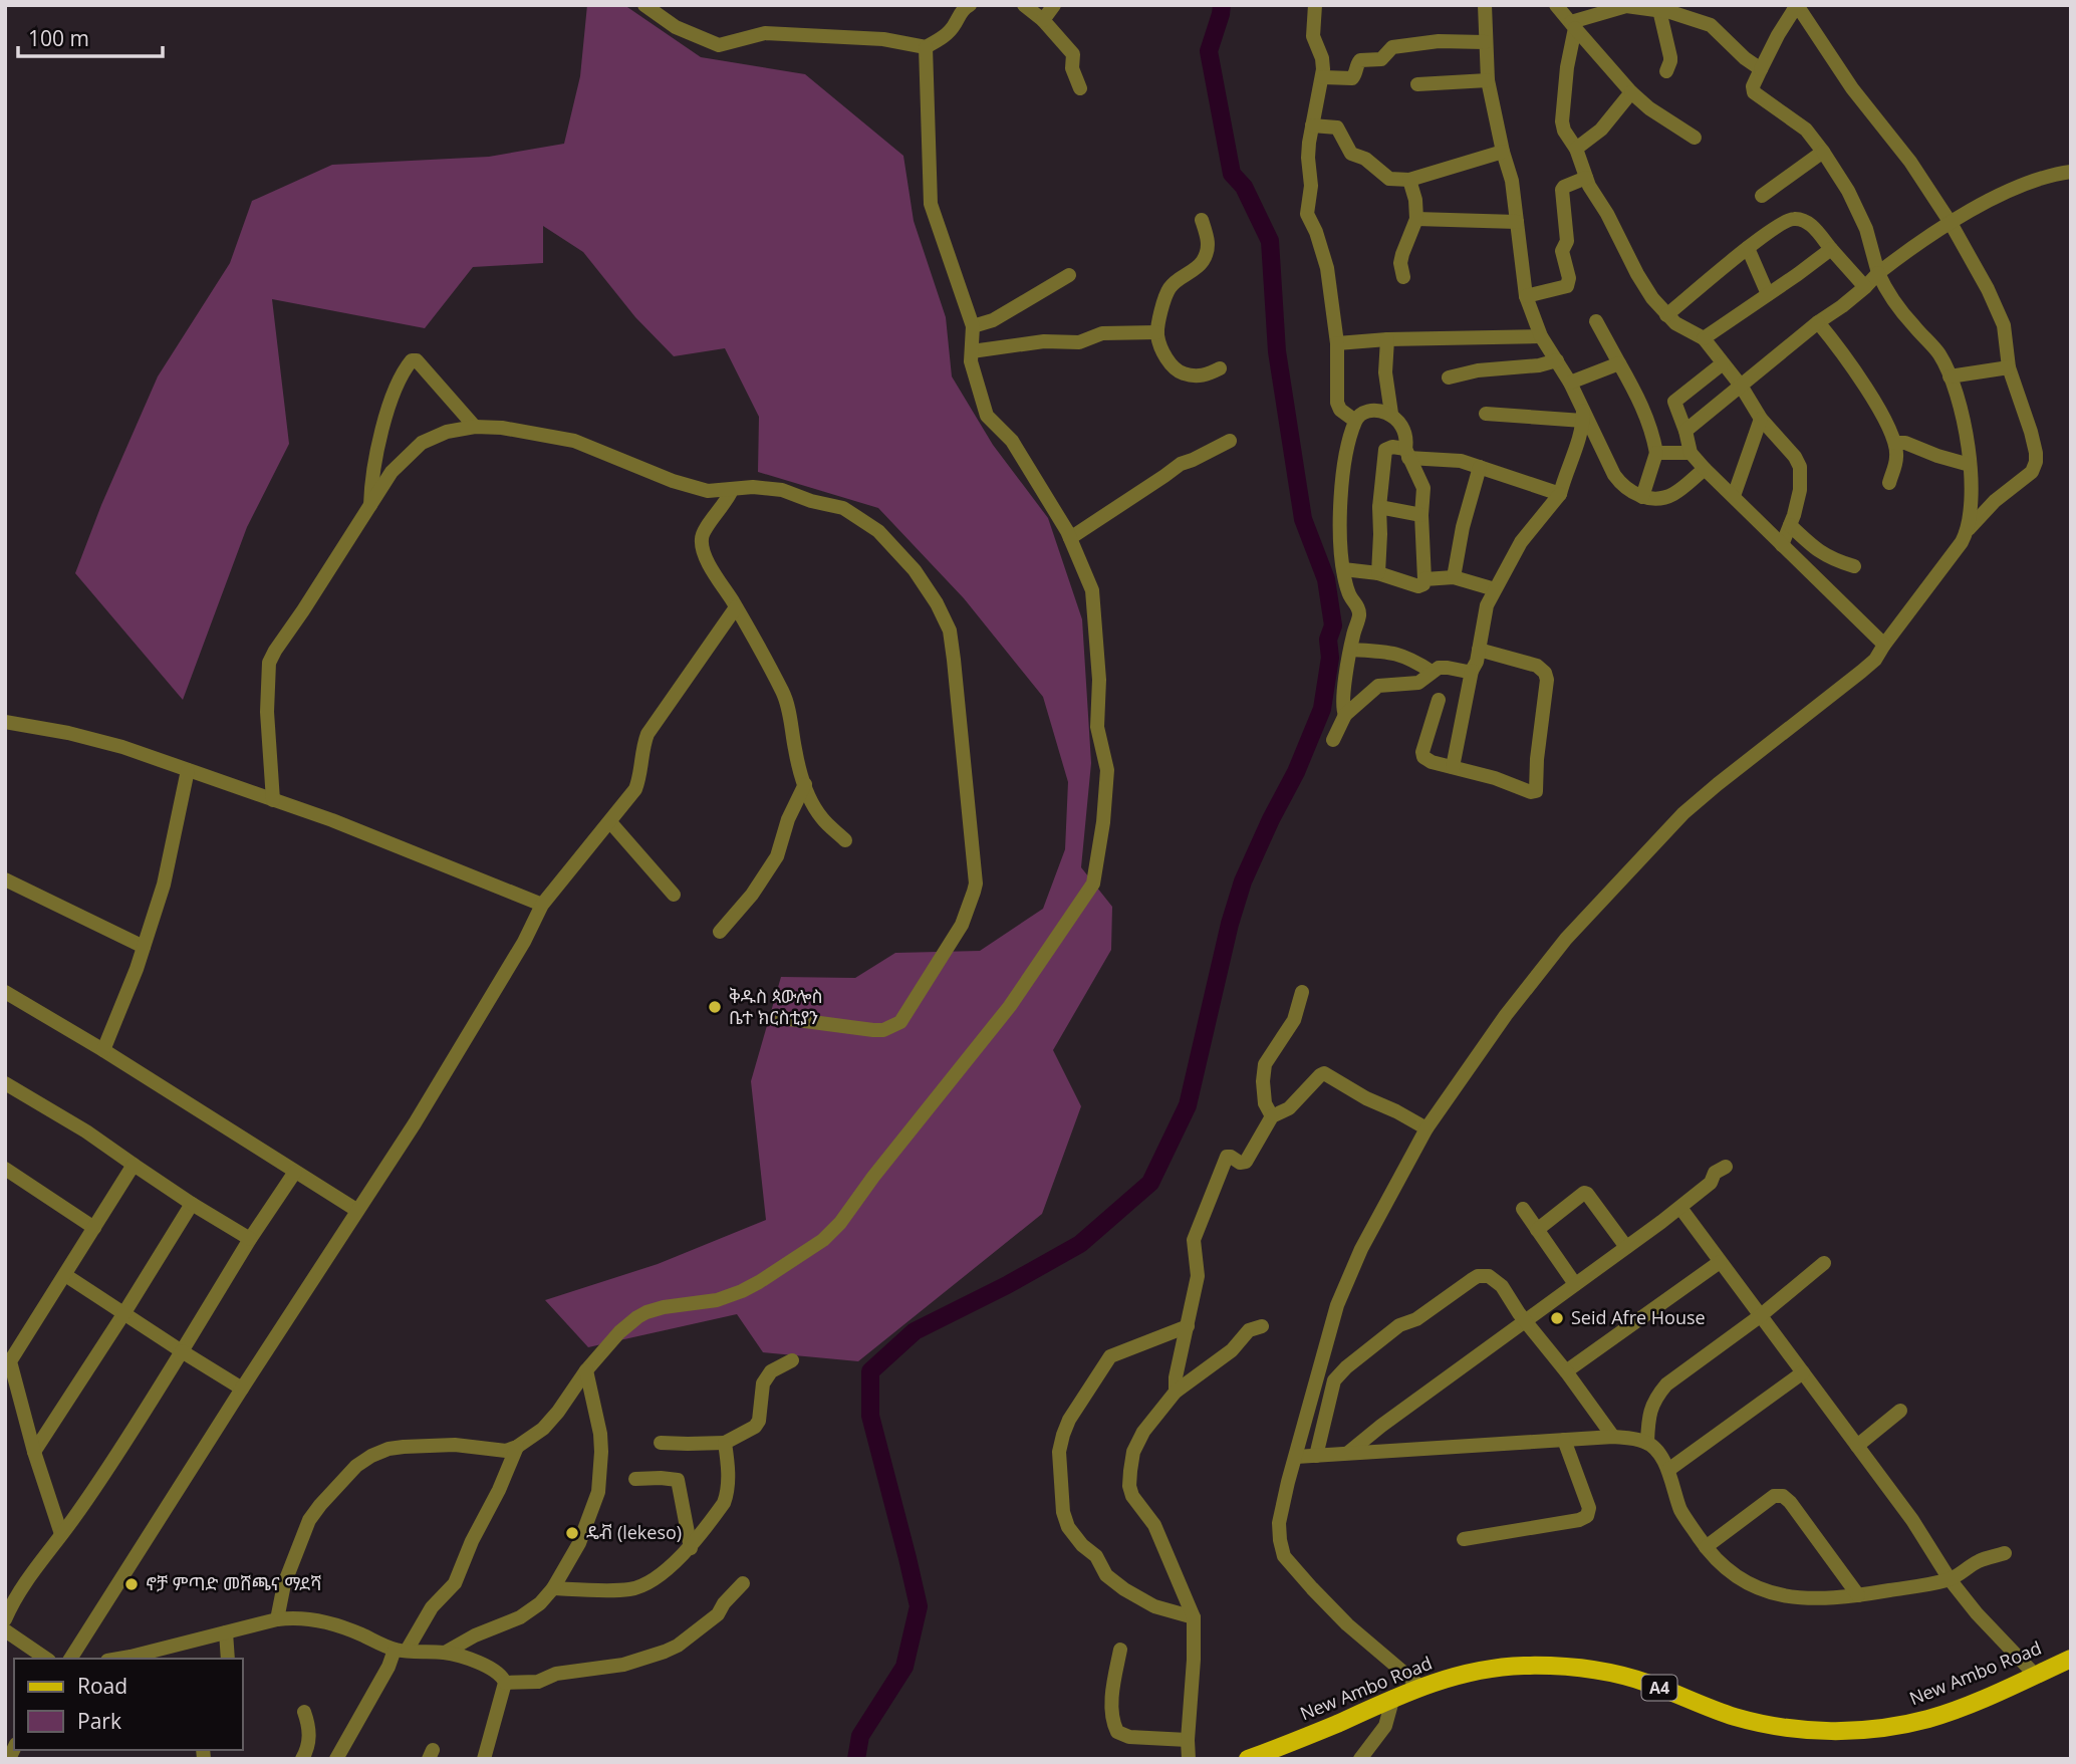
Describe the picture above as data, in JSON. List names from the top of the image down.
{
  "streets": {
    "main road": ["New Ambo Road", "A4"]
  },
  "places": [
    "ቅዱስ ጳውሎስ ቤተ ክርስቲያን",
    "Seid Afre House",
    "ዴቭ (lekeso)",
    "ኖቻ ምጣድ መሸጫና ማደሻ"
  ],
  "legend": ["Road", "Park"],
  "scale_bar": "100 m"
}
